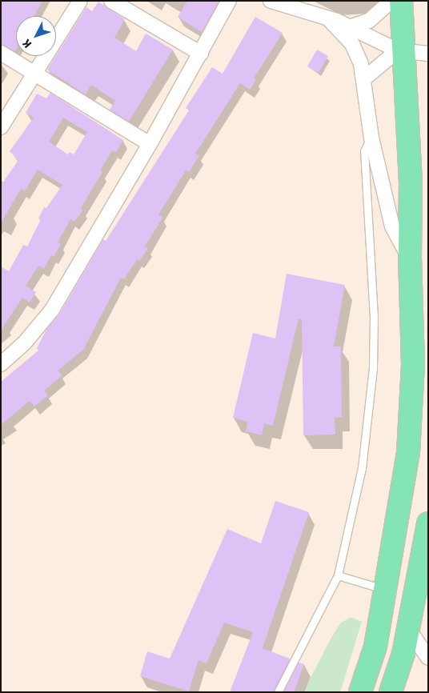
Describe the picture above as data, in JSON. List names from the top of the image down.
{
  "north": "bottom left"
}
